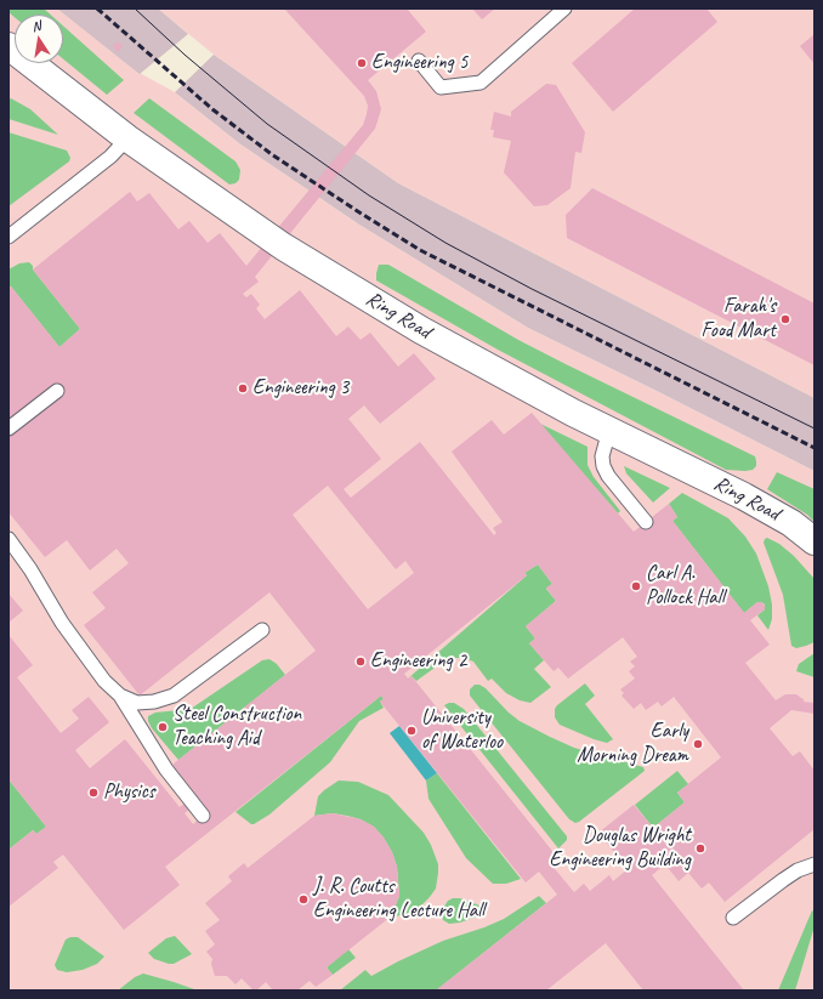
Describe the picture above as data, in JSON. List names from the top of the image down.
{
  "streets": {
    "street": ["Ring Road"]
  },
  "places": [
    "Engineering 5",
    "Farah's Food Mart",
    "Engineering 3",
    "Carl A. Pollock Hall",
    "Engineering 2",
    "Steel Construction Teaching Aid",
    "University of Waterloo",
    "Early Morning Dream",
    "Physics",
    "Douglas Wright Engineering Building",
    "J. R. Coutts Engineering Lecture Hall"
  ],
  "north": "top"
}
